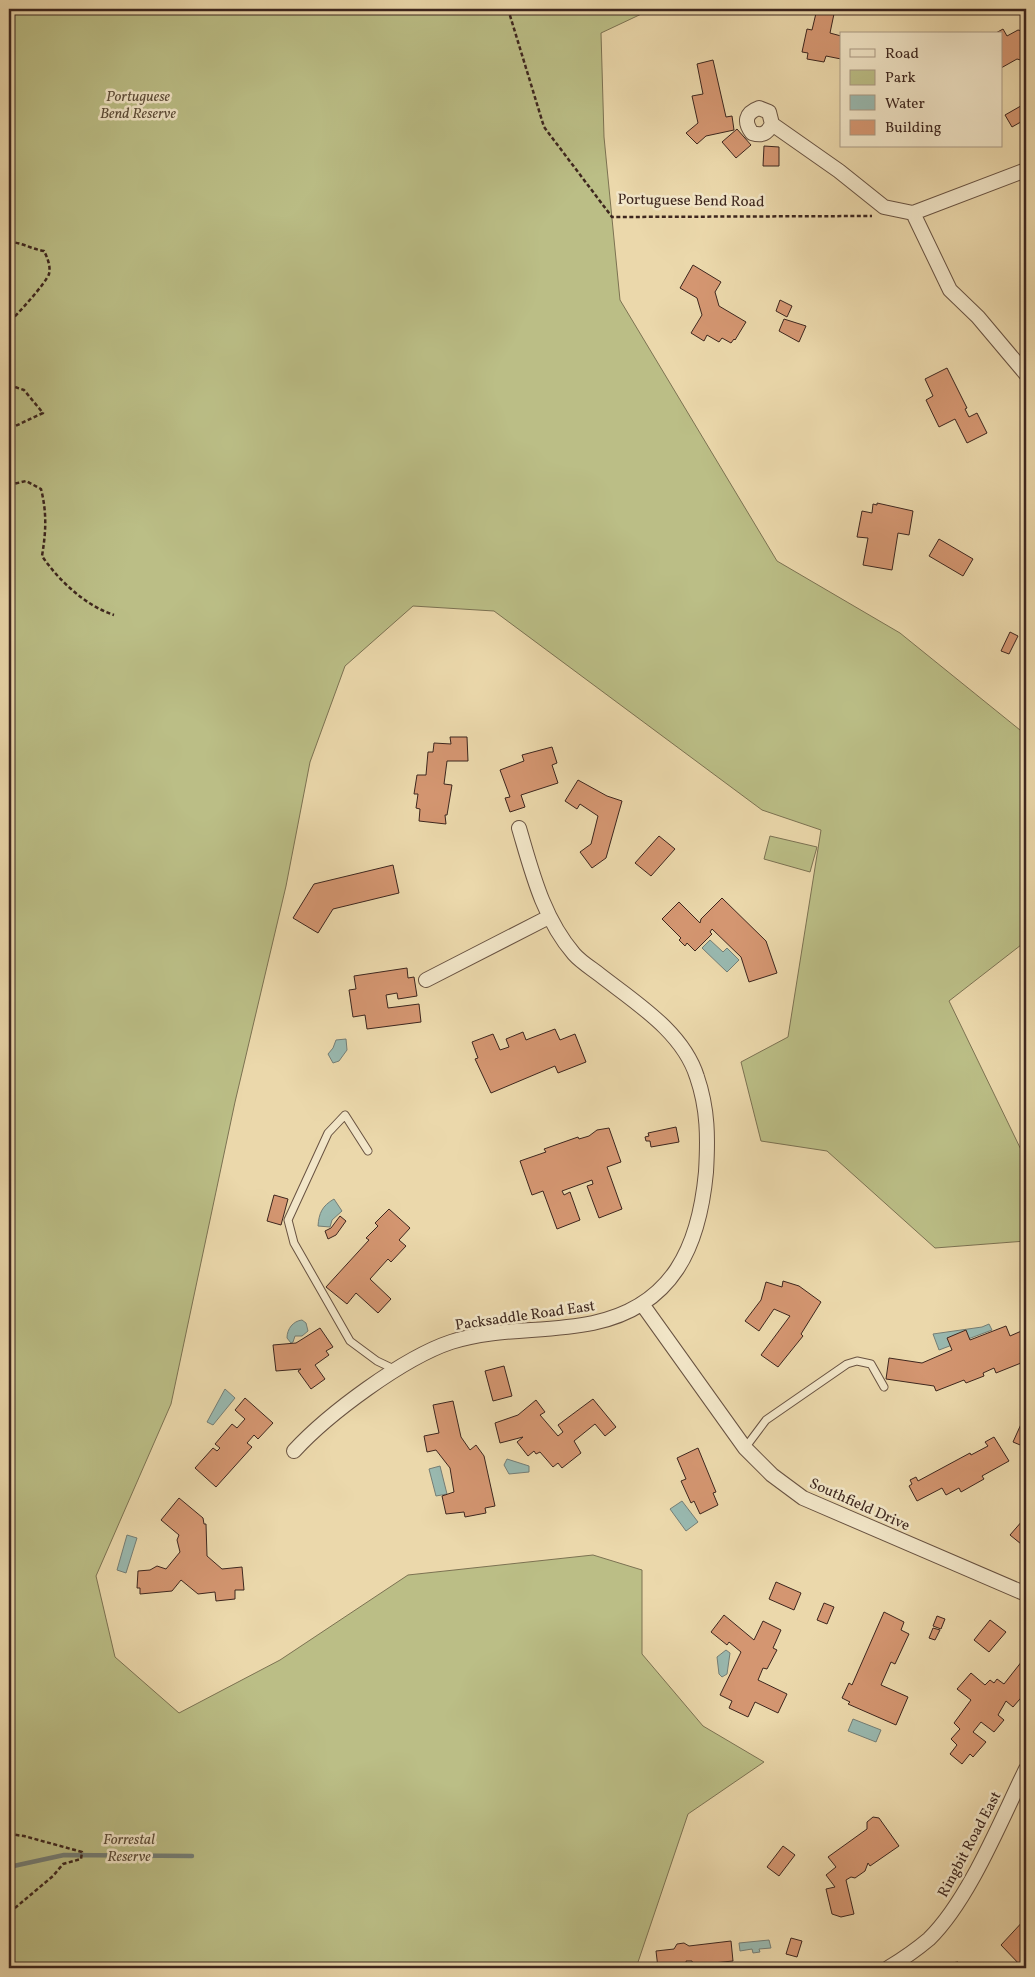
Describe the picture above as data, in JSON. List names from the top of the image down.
{
  "streets": {
    "street": ["Packsaddle Road East", "Southfield Drive", "Ringbit Road East"],
    "path": ["Portuguese Bend Road"]
  },
  "crossings": [
    ["Packsaddle Road East", "Southfield Drive"]
  ],
  "parks": ["Portuguese Bend Reserve", "Forrestal Reserve"],
  "legend": [
    "Road",
    "Park",
    "Water",
    "Building"
  ]
}
